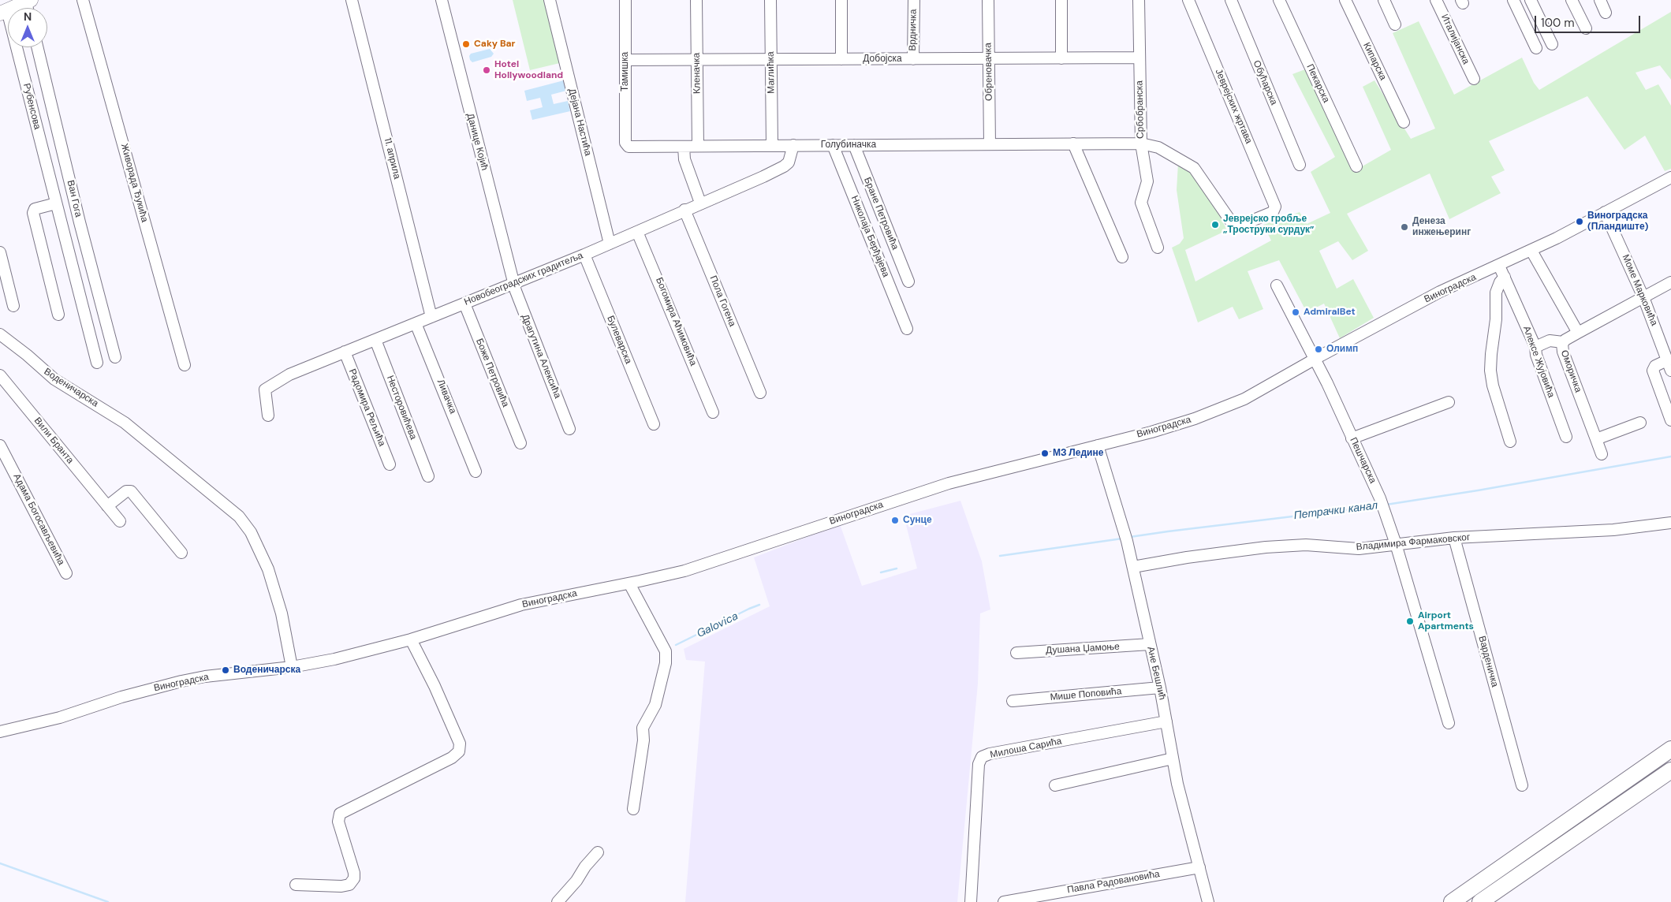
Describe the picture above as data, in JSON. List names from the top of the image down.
{
  "streets": {
    "street": [
      "Врдничка",
      "Италијанска",
      "Добојска",
      "Кипарска",
      "Тамишка",
      "Обреновачка",
      "Маглићка",
      "Кленачка",
      "Обућарска",
      "Пекарска",
      "Рубенсова",
      "Јеврејских жртава",
      "Србобранска",
      "Дејана Настића",
      "Данице Којић",
      "Голубиначка",
      "11. априла",
      "Живорада Ђукића",
      "Ван Гога",
      "Бране Петровића",
      "Николаја Берђајева",
      "Новобеоградских градитеља",
      "Виноградска",
      "Моме Марковића",
      "Пола Гогена",
      "Богомира Аћимовића",
      "Булеварска",
      "Драгутина Алексића",
      "Алексе Жујовића",
      "Оморичка",
      "Боже Петровића",
      "Воденичарска",
      "Ливачка",
      "Радомира Рељића",
      "Несторовићева",
      "Вили Бранта",
      "Пешчарска",
      "Адама Богосављевића",
      "Владимира Фармаковског",
      "Душана Џамоње",
      "Варденичка",
      "Ане Бешлић",
      "Мише Поповића",
      "Милоша Сарића",
      "Павла Радовановића"
    ]
  },
  "crossings": [
    ["Врдничка", "Добојска"],
    ["Добојска", "Тамишка"],
    ["Добојска", "Обреновачка"],
    ["Добојска", "Маглићка"],
    ["Добојска", "Кленачка"],
    ["Добојска", "Србобранска"],
    ["Тамишка", "Голубиначка"],
    ["Обреновачка", "Голубиначка"],
    ["Маглићка", "Голубиначка"],
    ["Кленачка", "Голубиначка"],
    ["Јеврејских жртава", "Србобранска"],
    ["Србобранска", "Голубиначка"],
    ["Дејана Настића", "Новобеоградских градитеља"],
    ["Данице Којић", "Новобеоградских градитеља"],
    ["Данице Којић", "Драгутина Алексића"],
    ["Голубиначка", "Бране Петровића"],
    ["Голубиначка", "Николаја Берђајева"],
    ["Голубиначка", "Новобеоградских градитеља"],
    ["11. априла", "Новобеоградских градитеља"],
    ["Новобеоградских градитеља", "Пола Гогена"],
    ["Новобеоградских градитеља", "Богомира Аћимовића"],
    ["Новобеоградских градитеља", "Булеварска"],
    ["Новобеоградских градитеља", "Драгутина Алексића"],
    ["Новобеоградских градитеља", "Боже Петровића"],
    ["Новобеоградских градитеља", "Ливачка"],
    ["Новобеоградских градитеља", "Радомира Рељића"],
    ["Новобеоградских градитеља", "Несторовићева"],
    ["Виноградска", "Моме Марковића"],
    ["Виноградска", "Алексе Жујовића"],
    ["Виноградска", "Воденичарска"],
    ["Виноградска", "Пешчарска"],
    ["Виноградска", "Ане Бешлић"],
    ["Моме Марковића", "Оморичка"],
    ["Пешчарска", "Владимира Фармаковског"],
    ["Владимира Фармаковског", "Варденичка"],
    ["Владимира Фармаковског", "Ане Бешлић"],
    ["Душана Џамоње", "Ане Бешлић"],
    ["Ане Бешлић", "Мише Поповића"],
    ["Ане Бешлић", "Милоша Сарића"],
    ["Ане Бешлић", "Павла Радовановића"]
  ],
  "water": ["Петрачки канал", "Galovica"],
  "places": [
    "Caky Bar",
    "Hotel Hollywoodland",
    "Виноградска (Пландиште)",
    "Јеврејско гробље „Троструки сурдук”",
    "Денеза инжењеринг",
    "AdmiralBet",
    "Олимп",
    "МЗ Ледине",
    "Сунце",
    "Airport Apartments",
    "Воденичарска"
  ],
  "scale_bar": "100 m",
  "north": "top"
}
